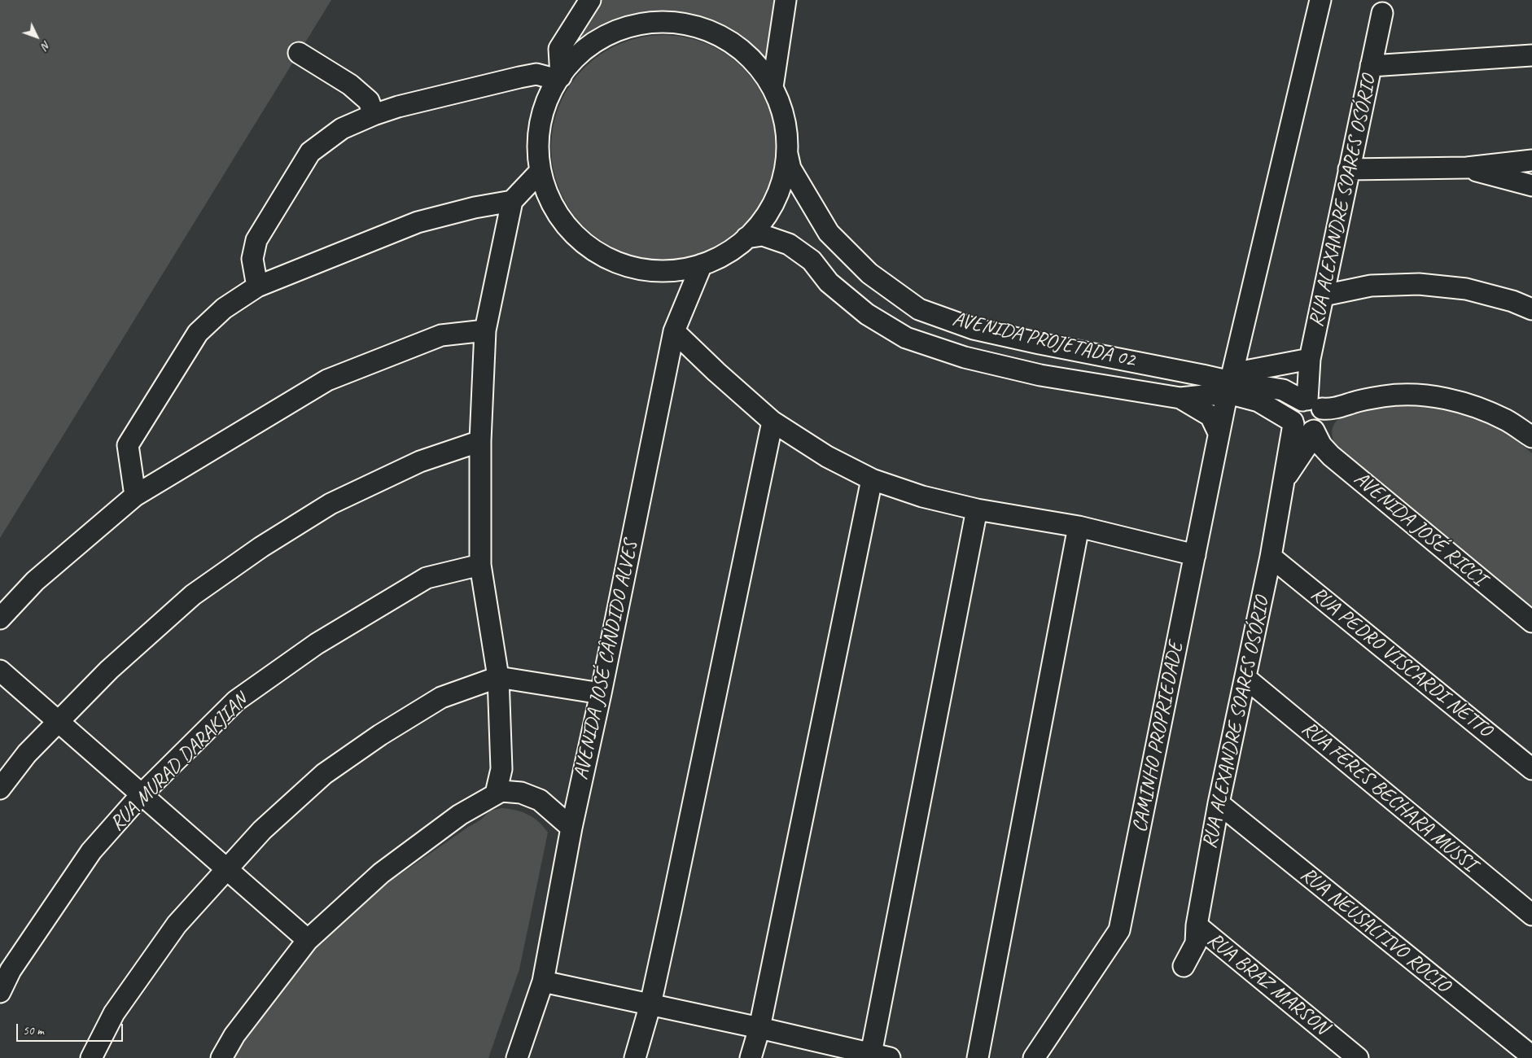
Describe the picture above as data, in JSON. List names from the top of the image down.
{
  "streets": {
    "street": [
      "RUA ALEXANDRE SOARES OSÓRIO",
      "AVENIDA PROJETADA 02",
      "AVENIDA JOSÉ RICCI",
      "AVENIDA JOSÉ CÂNDIDO ALVES",
      "RUA PEDRO VISCARDI NETTO",
      "CAMINHO PROPRIEDADE",
      "RUA MURAD DARAKJIAN",
      "RUA FERES BECHARA MUSSI",
      "RUA NEUSALTIVO ROCIO",
      "RUA BRAZ MARSON"
    ]
  },
  "crossings": [
    ["RUA ALEXANDRE SOARES OSÓRIO", "AVENIDA PROJETADA 02"],
    ["RUA ALEXANDRE SOARES OSÓRIO", "AVENIDA JOSÉ RICCI"],
    ["RUA ALEXANDRE SOARES OSÓRIO", "RUA PEDRO VISCARDI NETTO"],
    ["RUA ALEXANDRE SOARES OSÓRIO", "RUA FERES BECHARA MUSSI"],
    ["RUA ALEXANDRE SOARES OSÓRIO", "RUA NEUSALTIVO ROCIO"],
    ["RUA ALEXANDRE SOARES OSÓRIO", "RUA BRAZ MARSON"],
    ["AVENIDA PROJETADA 02", "AVENIDA JOSÉ RICCI"],
    ["AVENIDA PROJETADA 02", "CAMINHO PROPRIEDADE"]
  ],
  "scale_bar": "50 m",
  "north": "bottom right"
}
